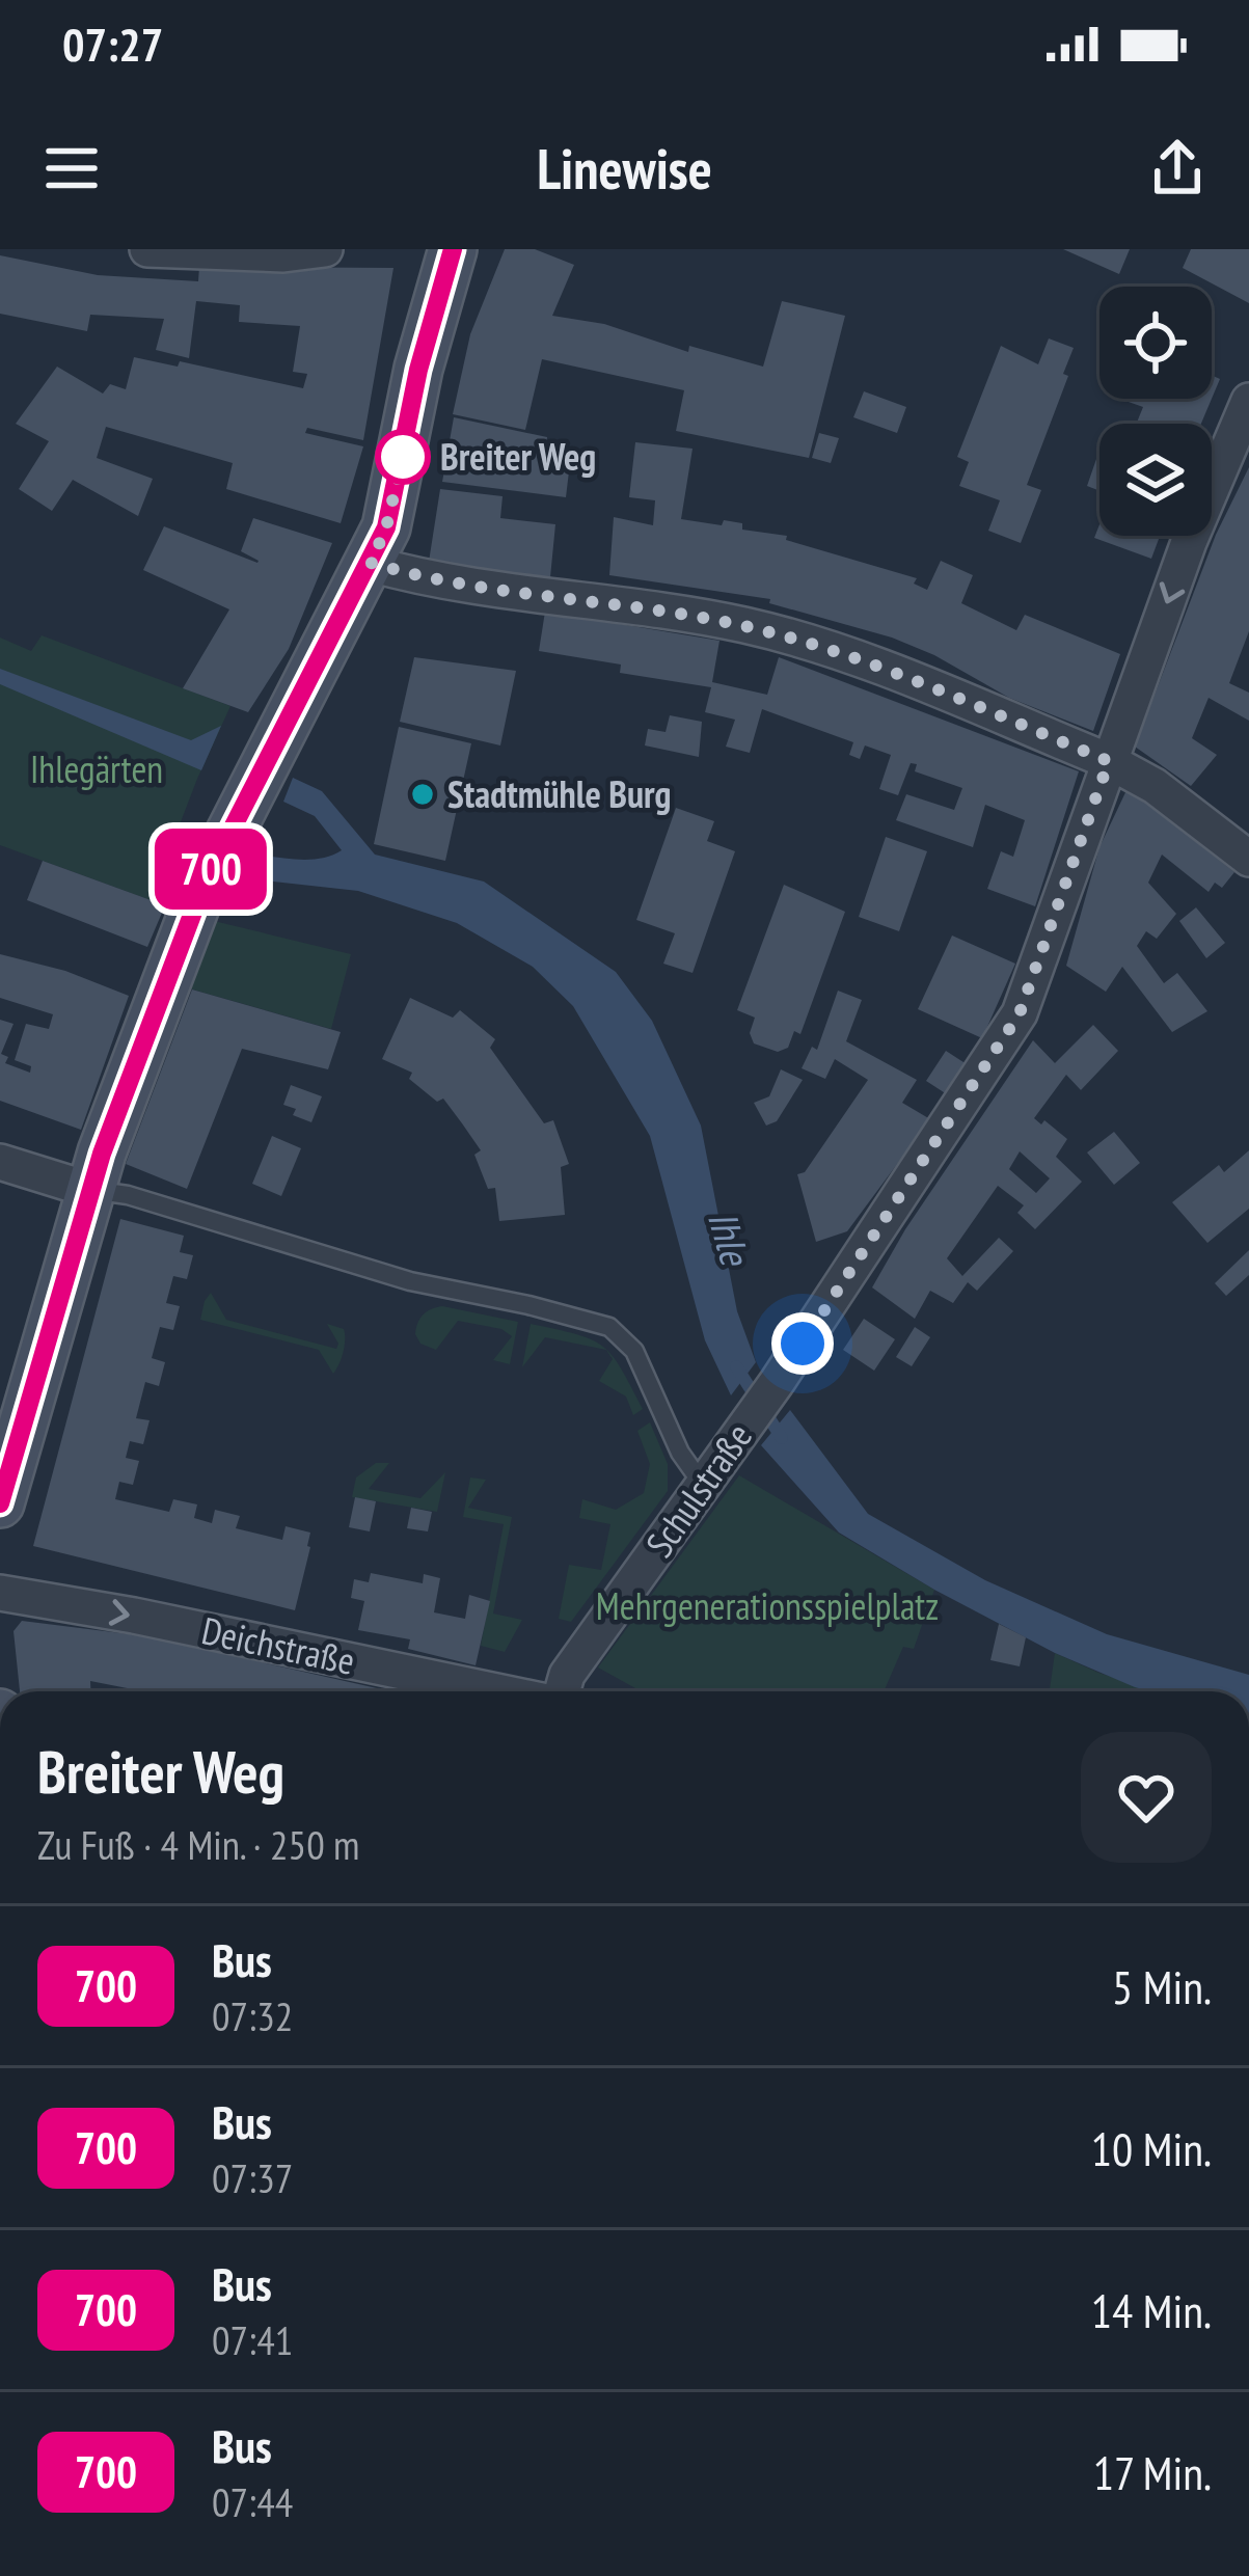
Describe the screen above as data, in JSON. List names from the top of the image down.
{
  "streets": {
    "street": ["Schulstraße", "Deichstraße"]
  },
  "one_way": ["Deichstraße"],
  "water": ["Ihle"],
  "parks": ["Ihlegärten", "Mehrgenerationsspielplatz"],
  "places": ["Breiter Weg", "Stadtmühle Burg"],
  "lines": ["bus line 700"],
  "page": {
    "status": "07:27",
    "header": "Linewise",
    "on_map": "700",
    "heading": ["Breiter Weg", "Zu Fuß · 4 Min. · 250 m"],
    "list": [
      {
        "mark": "700",
        "name": "Bus",
        "note": "07:32",
        "value": "5 Min."
      },
      {
        "mark": "700",
        "name": "Bus",
        "note": "07:37",
        "value": "10 Min."
      },
      {
        "mark": "700",
        "name": "Bus",
        "note": "07:41",
        "value": "14 Min."
      },
      {
        "mark": "700",
        "name": "Bus",
        "note": "07:44",
        "value": "17 Min."
      }
    ]
  }
}
